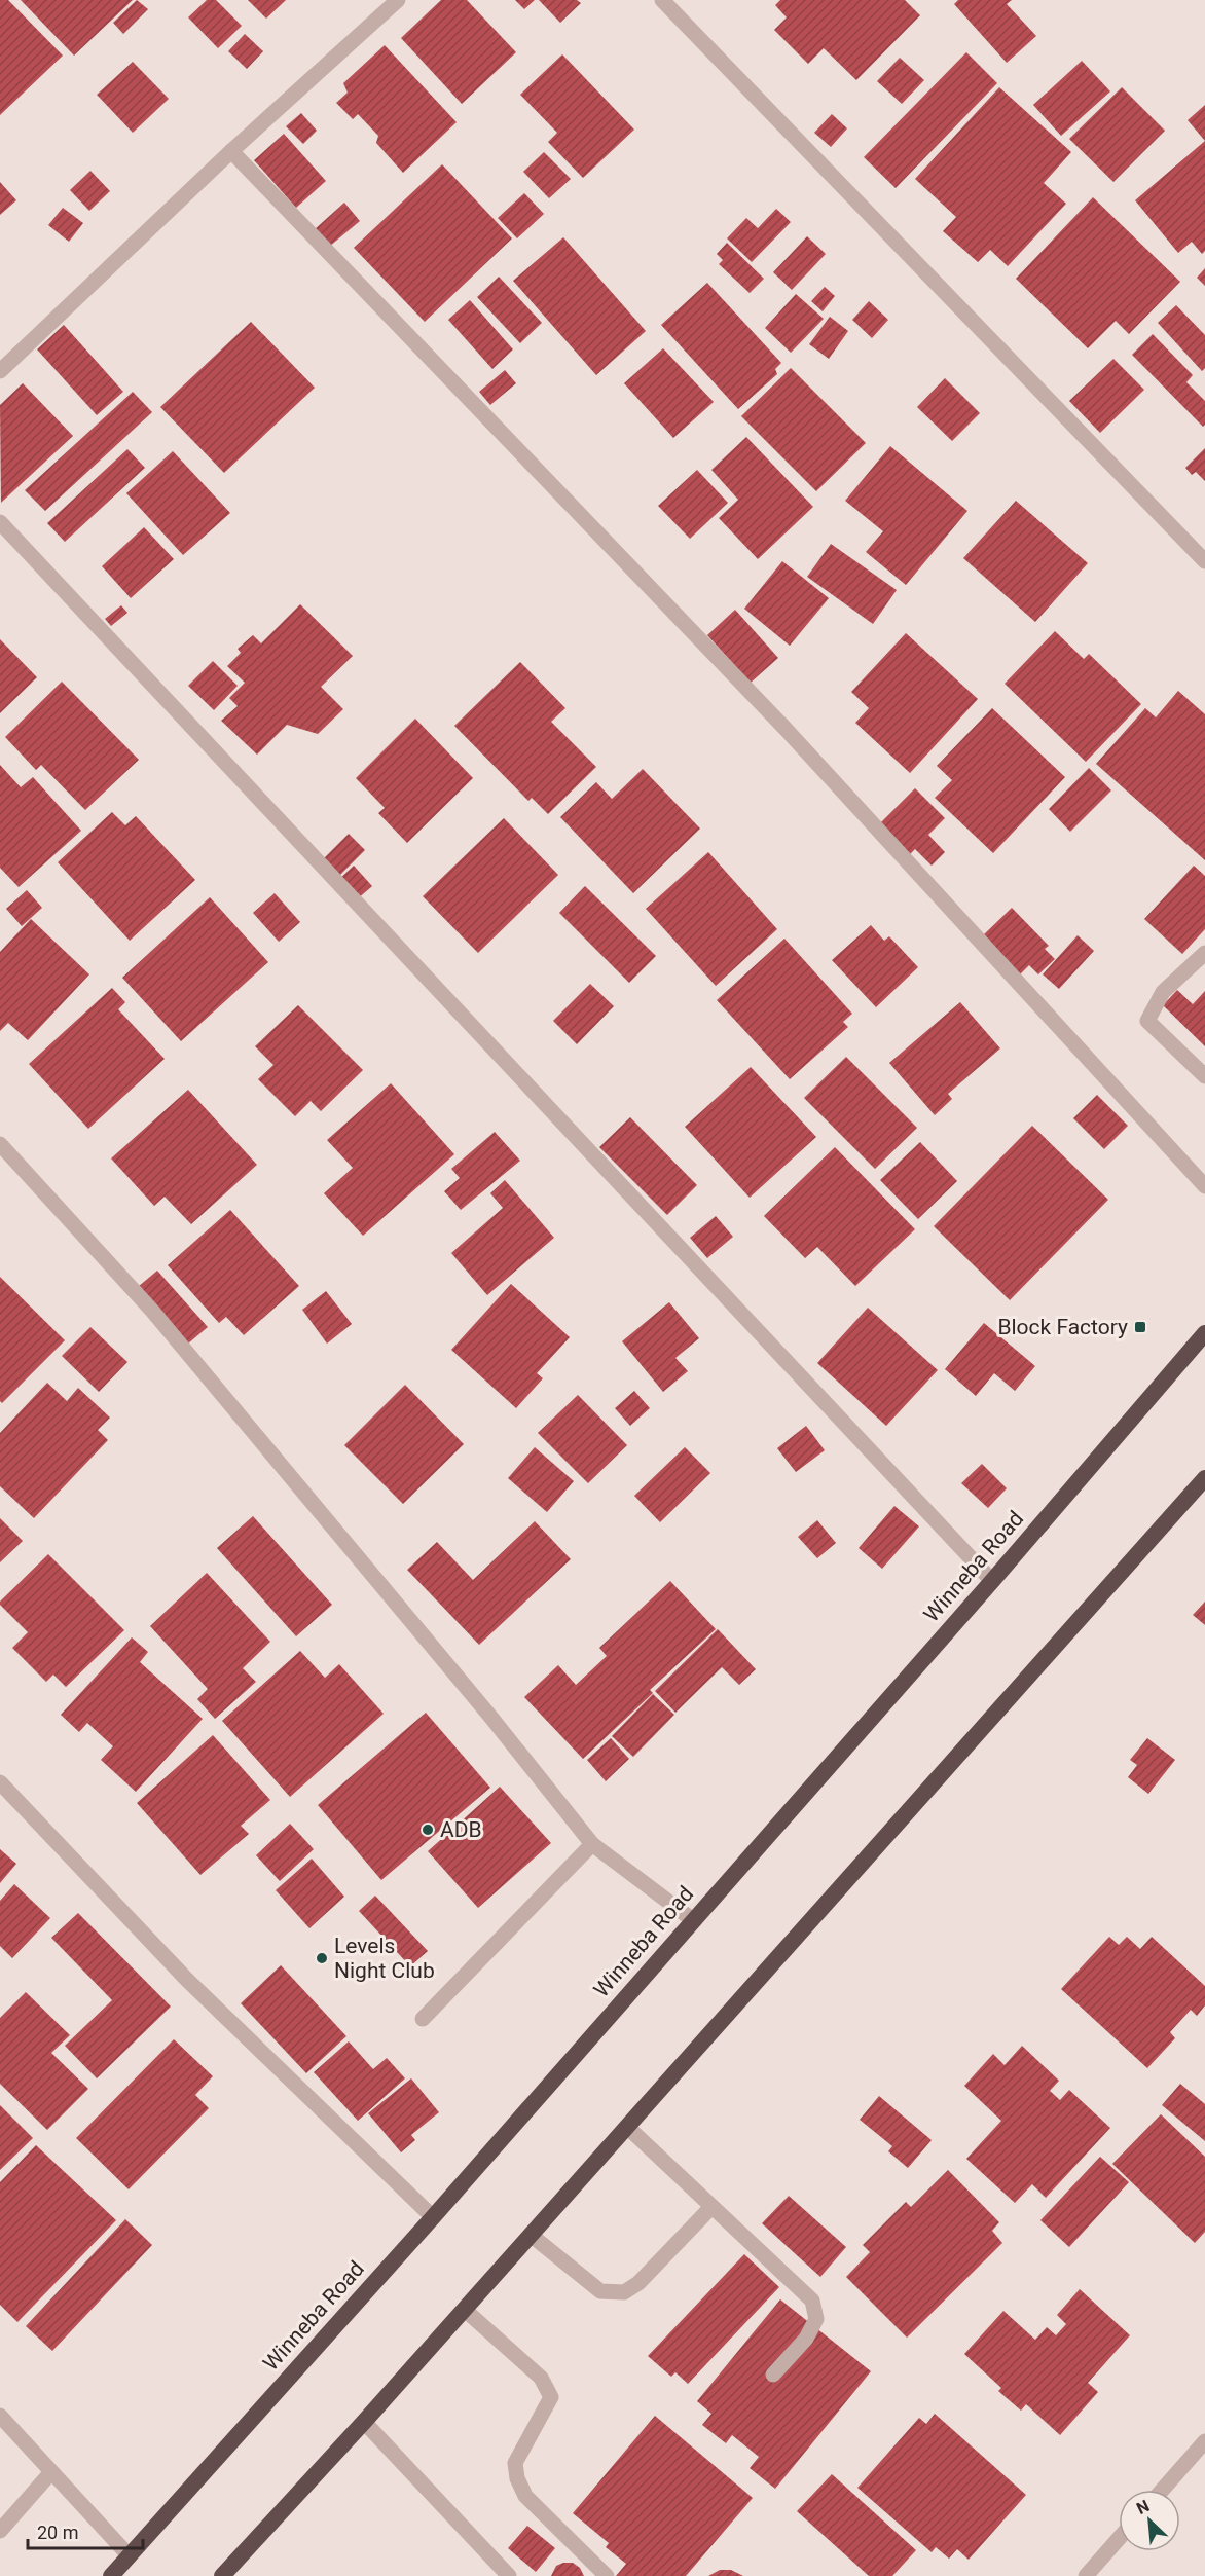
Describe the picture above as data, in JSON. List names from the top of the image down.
{
  "streets": {
    "highway": ["Winneba Road"]
  },
  "places": {
    "transit": ["Block Factory"],
    "other": ["ADB", "Levels Night Club"]
  },
  "scale_bar": "20 m",
  "north": "top left"
}
